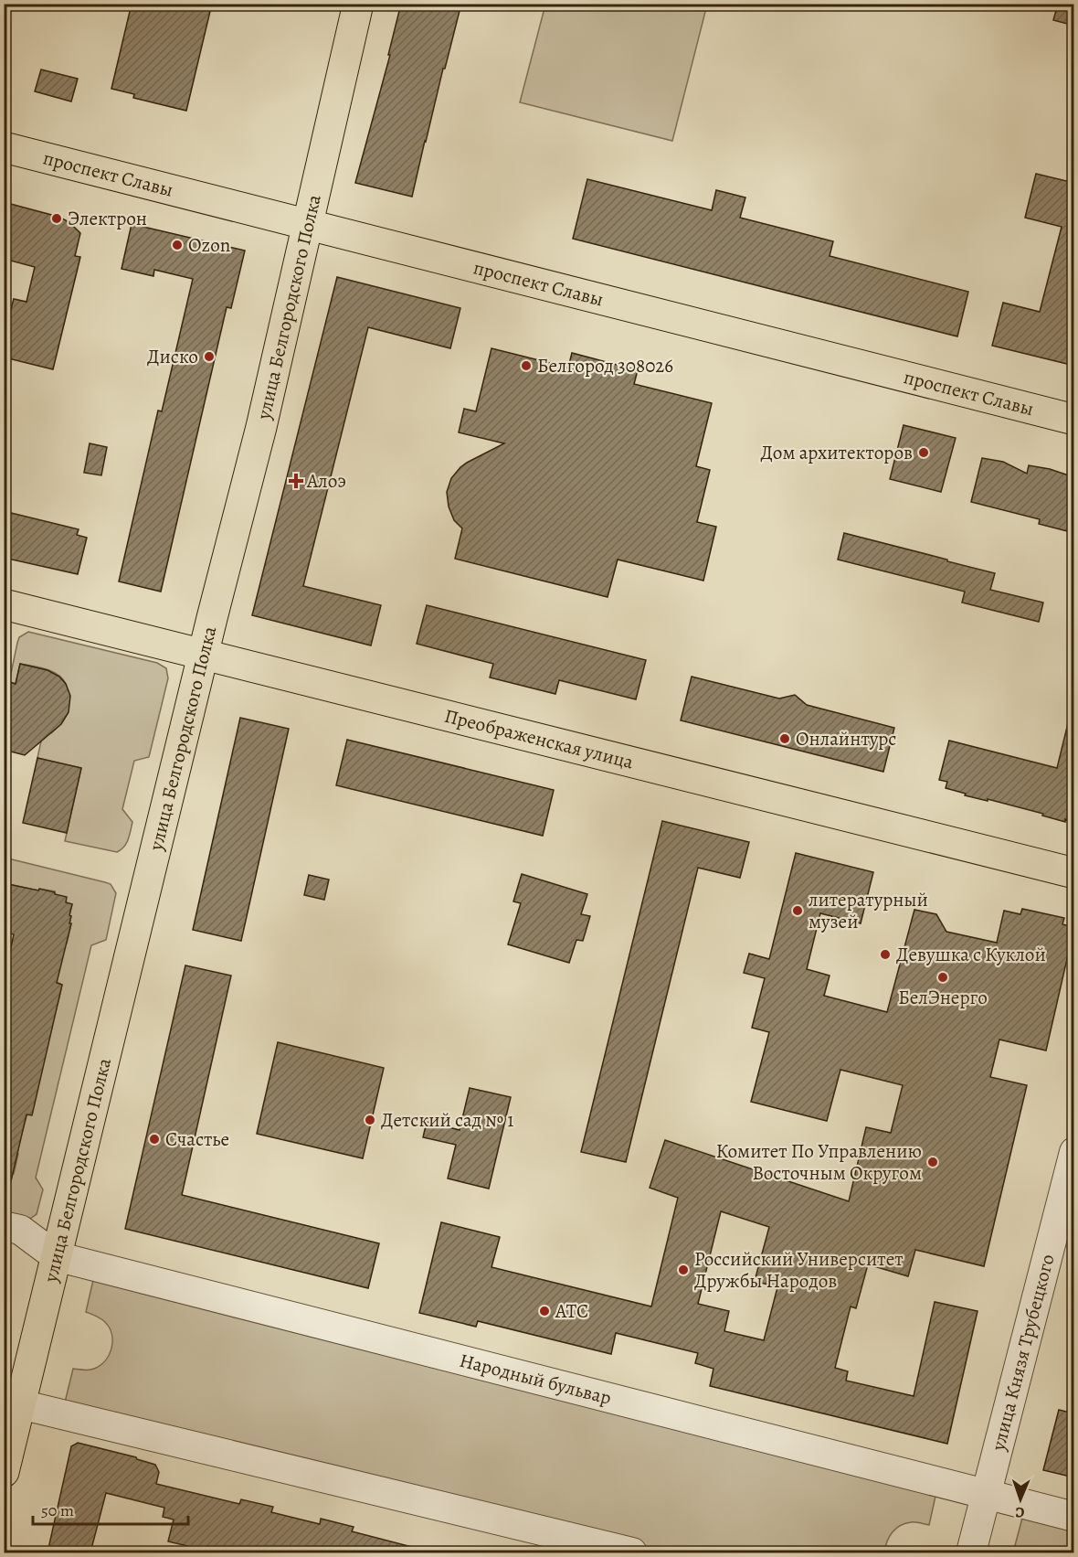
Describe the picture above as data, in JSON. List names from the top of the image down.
{
  "streets": {
    "main road": ["проспект Славы", "улица Белгородского Полка", "Преображенская улица"],
    "street": ["улица Князя Трубецкого", "Народный бульвар"]
  },
  "crossings": [
    ["проспект Славы", "улица Белгородского Полка"],
    ["улица Белгородского Полка", "Преображенская улица"],
    ["улица Белгородского Полка", "Народный бульвар"],
    ["улица Князя Трубецкого", "Народный бульвар"]
  ],
  "places": {
    "other": [
      "Электрон",
      "Ozon",
      "Диско",
      "Белгород 308026",
      "Дом архитекторов",
      "Онлайнтурс",
      "литературный музей",
      "Девушка с Куклой",
      "БелЭнерго",
      "Детский сад № 1",
      "Счастье",
      "Комитет По Управлению Восточным Округом",
      "Российский Университет Дружбы Народов",
      "АТС"
    ],
    "health": ["Алоэ"]
  },
  "scale_bar": "50 m",
  "north": "bottom"
}
